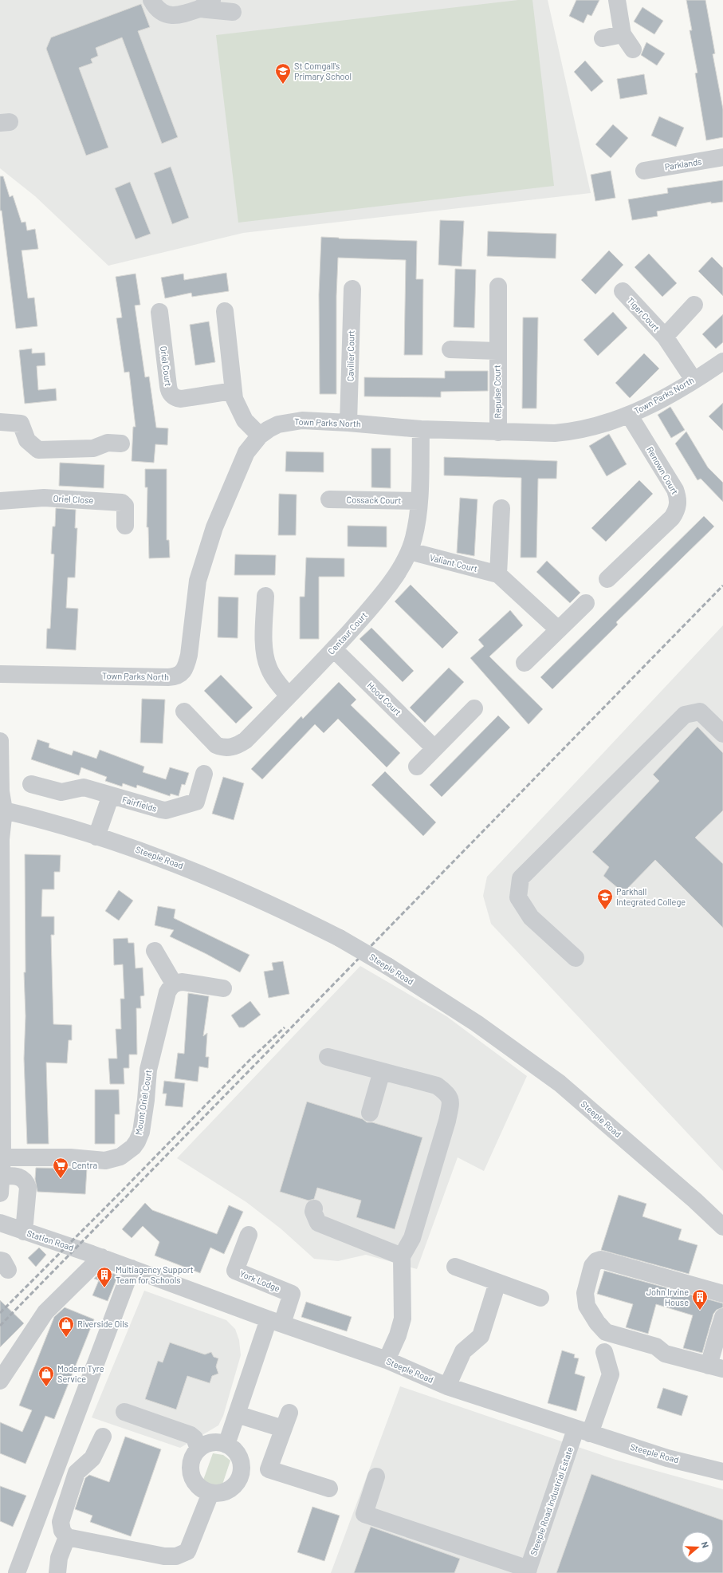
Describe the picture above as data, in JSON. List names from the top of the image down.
{
  "streets": {
    "street": [
      "Parklands",
      "Tiger Court",
      "Cavilier Court",
      "Oriel Court",
      "Repulse Court",
      "Town Parks North",
      "Renown Court",
      "Oriel Close",
      "Cossack Court",
      "Valiant Court",
      "Centaur Court",
      "Hood Court",
      "Fairfields",
      "Steeple Road",
      "Mount Oriel Court",
      "Station Road",
      "York Lodge",
      "Steeple Road Industrial Estate"
    ]
  },
  "crossings": [
    ["Tiger Court", "Town Parks North"],
    ["Cavilier Court", "Town Parks North"],
    ["Repulse Court", "Town Parks North"],
    ["Town Parks North", "Renown Court"],
    ["Town Parks North", "Centaur Court"],
    ["Cossack Court", "Centaur Court"],
    ["Valiant Court", "Centaur Court"],
    ["Centaur Court", "Hood Court"],
    ["Fairfields", "Steeple Road"],
    ["Steeple Road", "Station Road"],
    ["Steeple Road", "York Lodge"],
    ["Steeple Road", "Steeple Road Industrial Estate"]
  ],
  "places": {
    "school or university": ["St Comgall's Primary School", "Parkhall Integrated College"],
    "supermarket": ["Centra"],
    "building": ["Multiagency Support Team for Schools", "John Irvine House"],
    "shop": ["Riverside Oils", "Modern Tyre Service"]
  },
  "north": "right"
}
